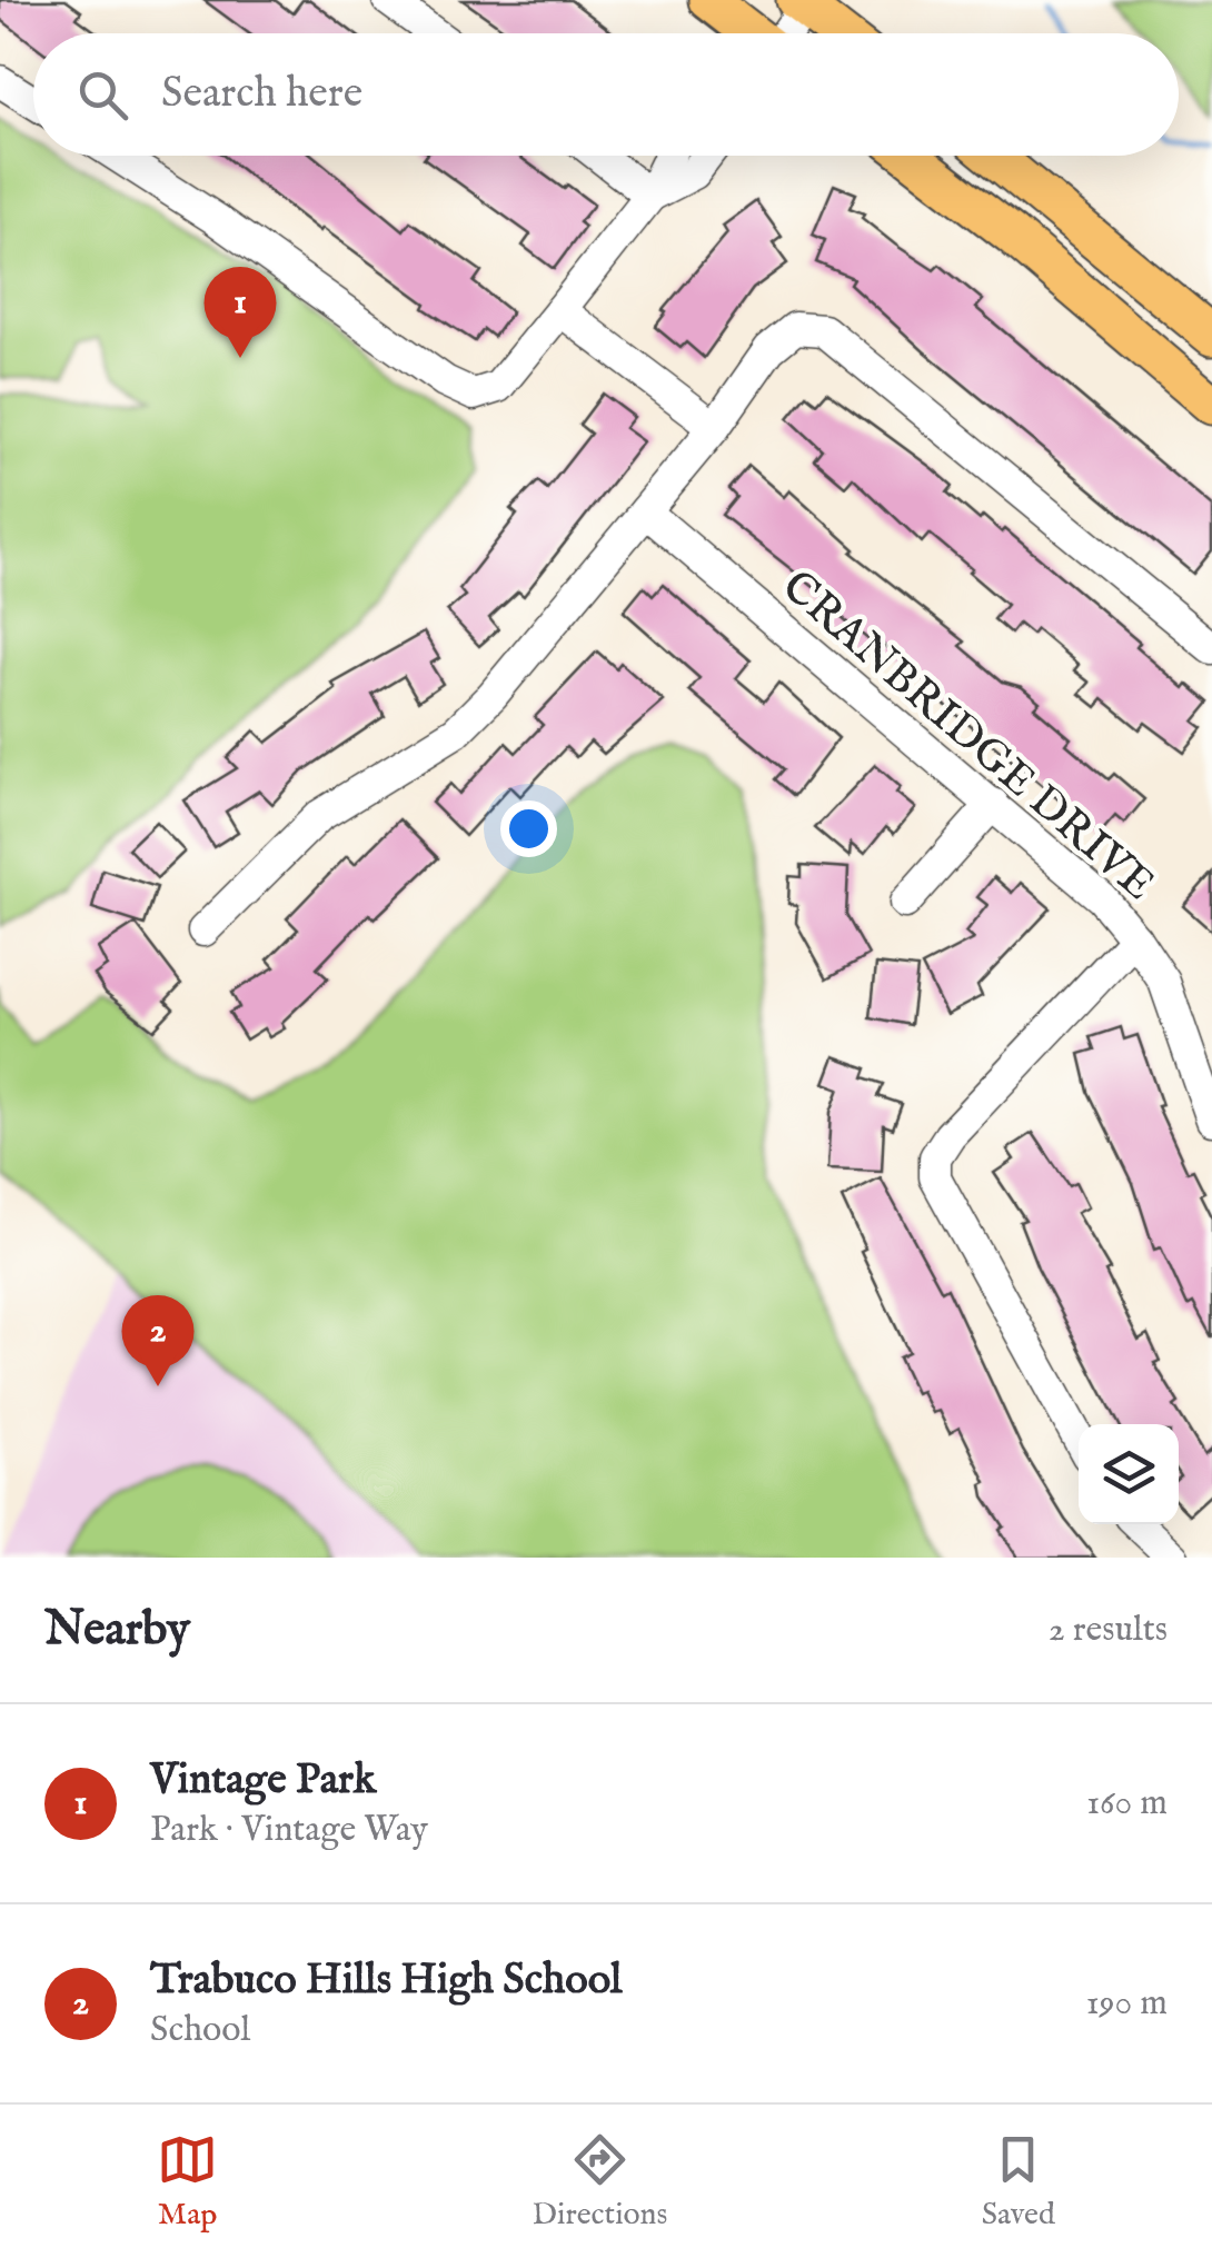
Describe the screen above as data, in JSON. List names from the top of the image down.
{
  "streets": {
    "street": ["CRANBRIDGE DRIVE"]
  },
  "page": {
    "search": "Search here",
    "pins": ["1", "2"],
    "heading": ["Nearby", "2 results"],
    "list": [
      {
        "mark": "1",
        "name": "Vintage Park",
        "note": "Park · Vintage Way",
        "value": "160 m"
      },
      {
        "mark": "2",
        "name": "Trabuco Hills High School",
        "note": "School",
        "value": "190 m"
      }
    ],
    "nav": ["Map", "Directions", "Saved"]
  }
}
